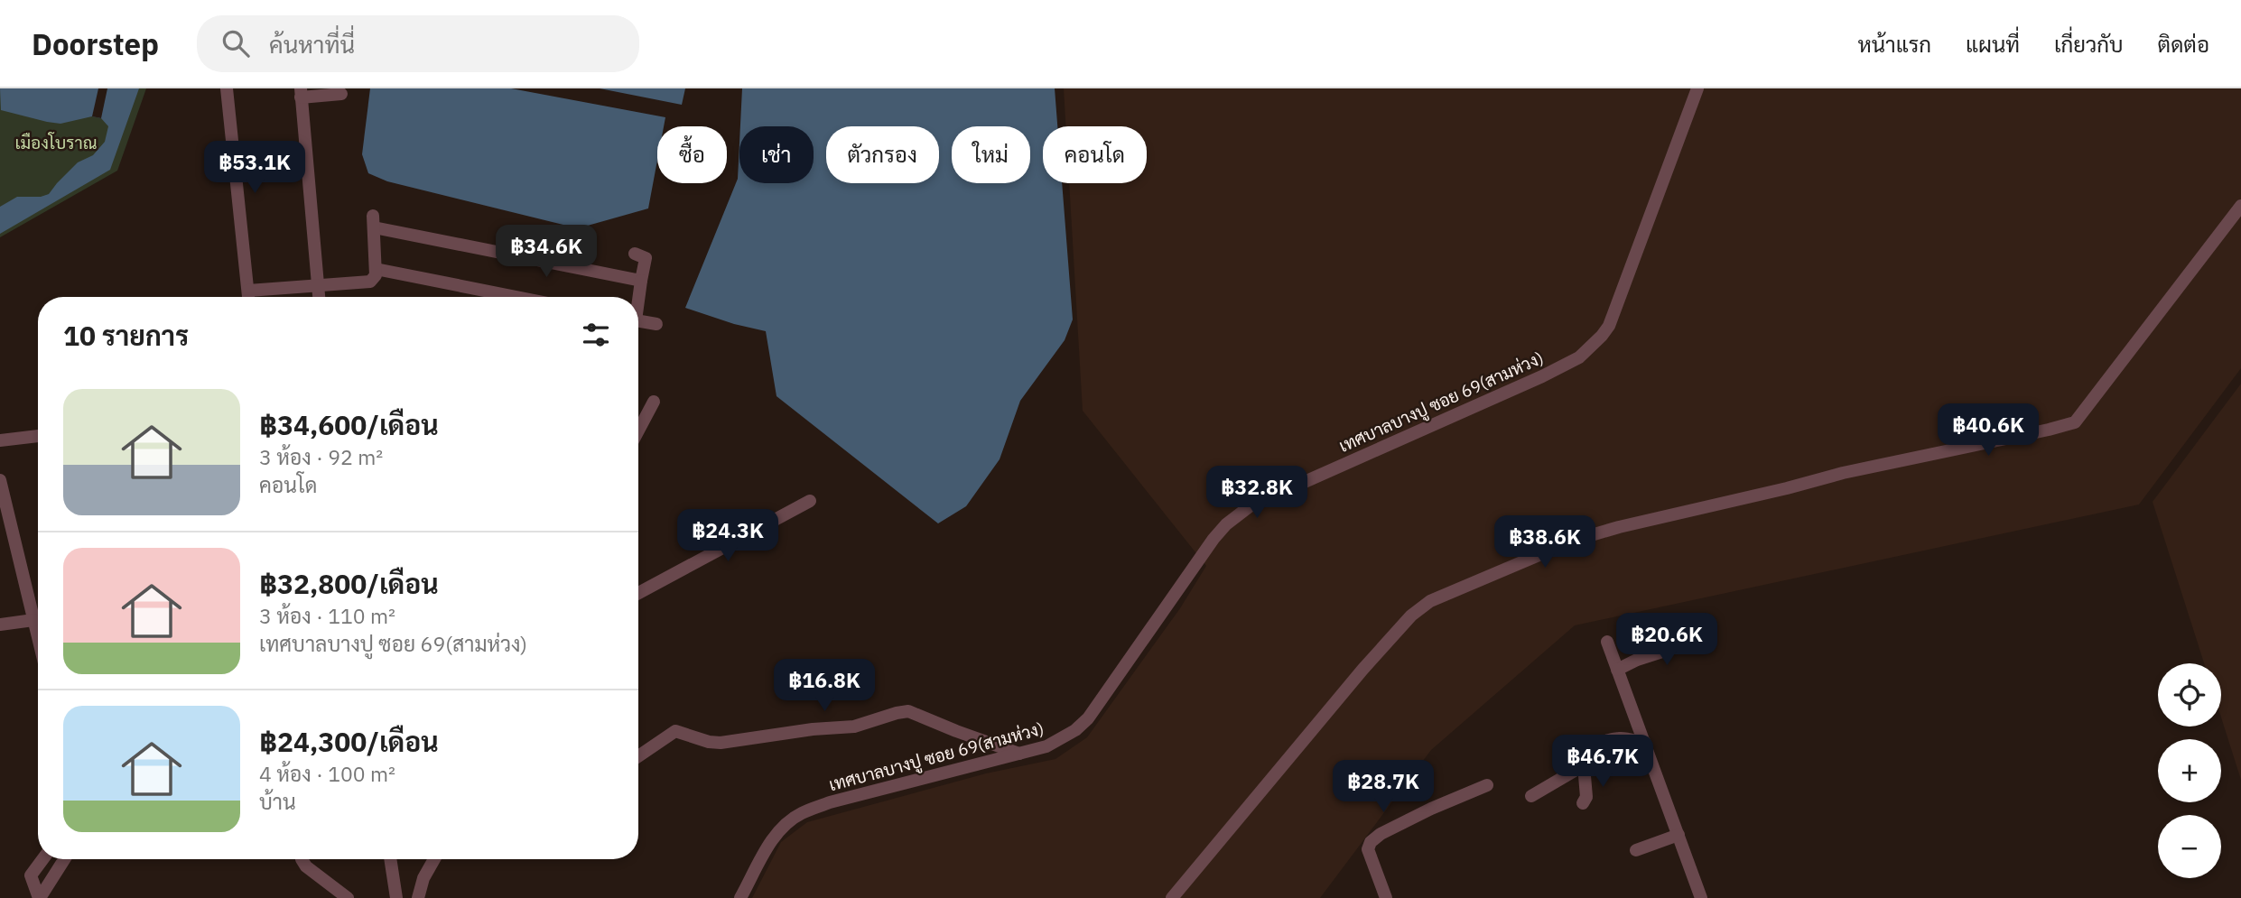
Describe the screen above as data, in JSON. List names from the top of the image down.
{
  "streets": {
    "street": ["เทศบาลบางปู ซอย 69(สามห่วง)"]
  },
  "parks": ["เมืองโบราณ"],
  "page": {
    "header": "Doorstep",
    "search": "ค้นหาที่นี่",
    "nav": [
      "หน้าแรก",
      "แผนที่",
      "เกี่ยวกับ",
      "ติดต่อ"
    ],
    "chip": [
      "ซื้อ",
      "เช่า",
      "ตัวกรอง",
      "ใหม่",
      "คอนโด"
    ],
    "price": [
      "฿53.1K",
      "฿34.6K",
      "฿40.6K",
      "฿32.8K",
      "฿24.3K",
      "฿38.6K",
      "฿20.6K",
      "฿16.8K",
      "฿46.7K",
      "฿28.7K"
    ],
    "heading": "10 รายการ",
    "list": [
      {
        "name": "฿34,600/เดือน",
        "note": "3 ห้อง · 92 m² · คอนโด"
      },
      {
        "name": "฿32,800/เดือน",
        "note": "3 ห้อง · 110 m² · เทศบาลบางปู ซอย 69(สามห่วง)"
      },
      {
        "name": "฿24,300/เดือน",
        "note": "4 ห้อง · 100 m² · บ้าน"
      }
    ],
    "map_buttons": ["+", "−"]
  }
}
